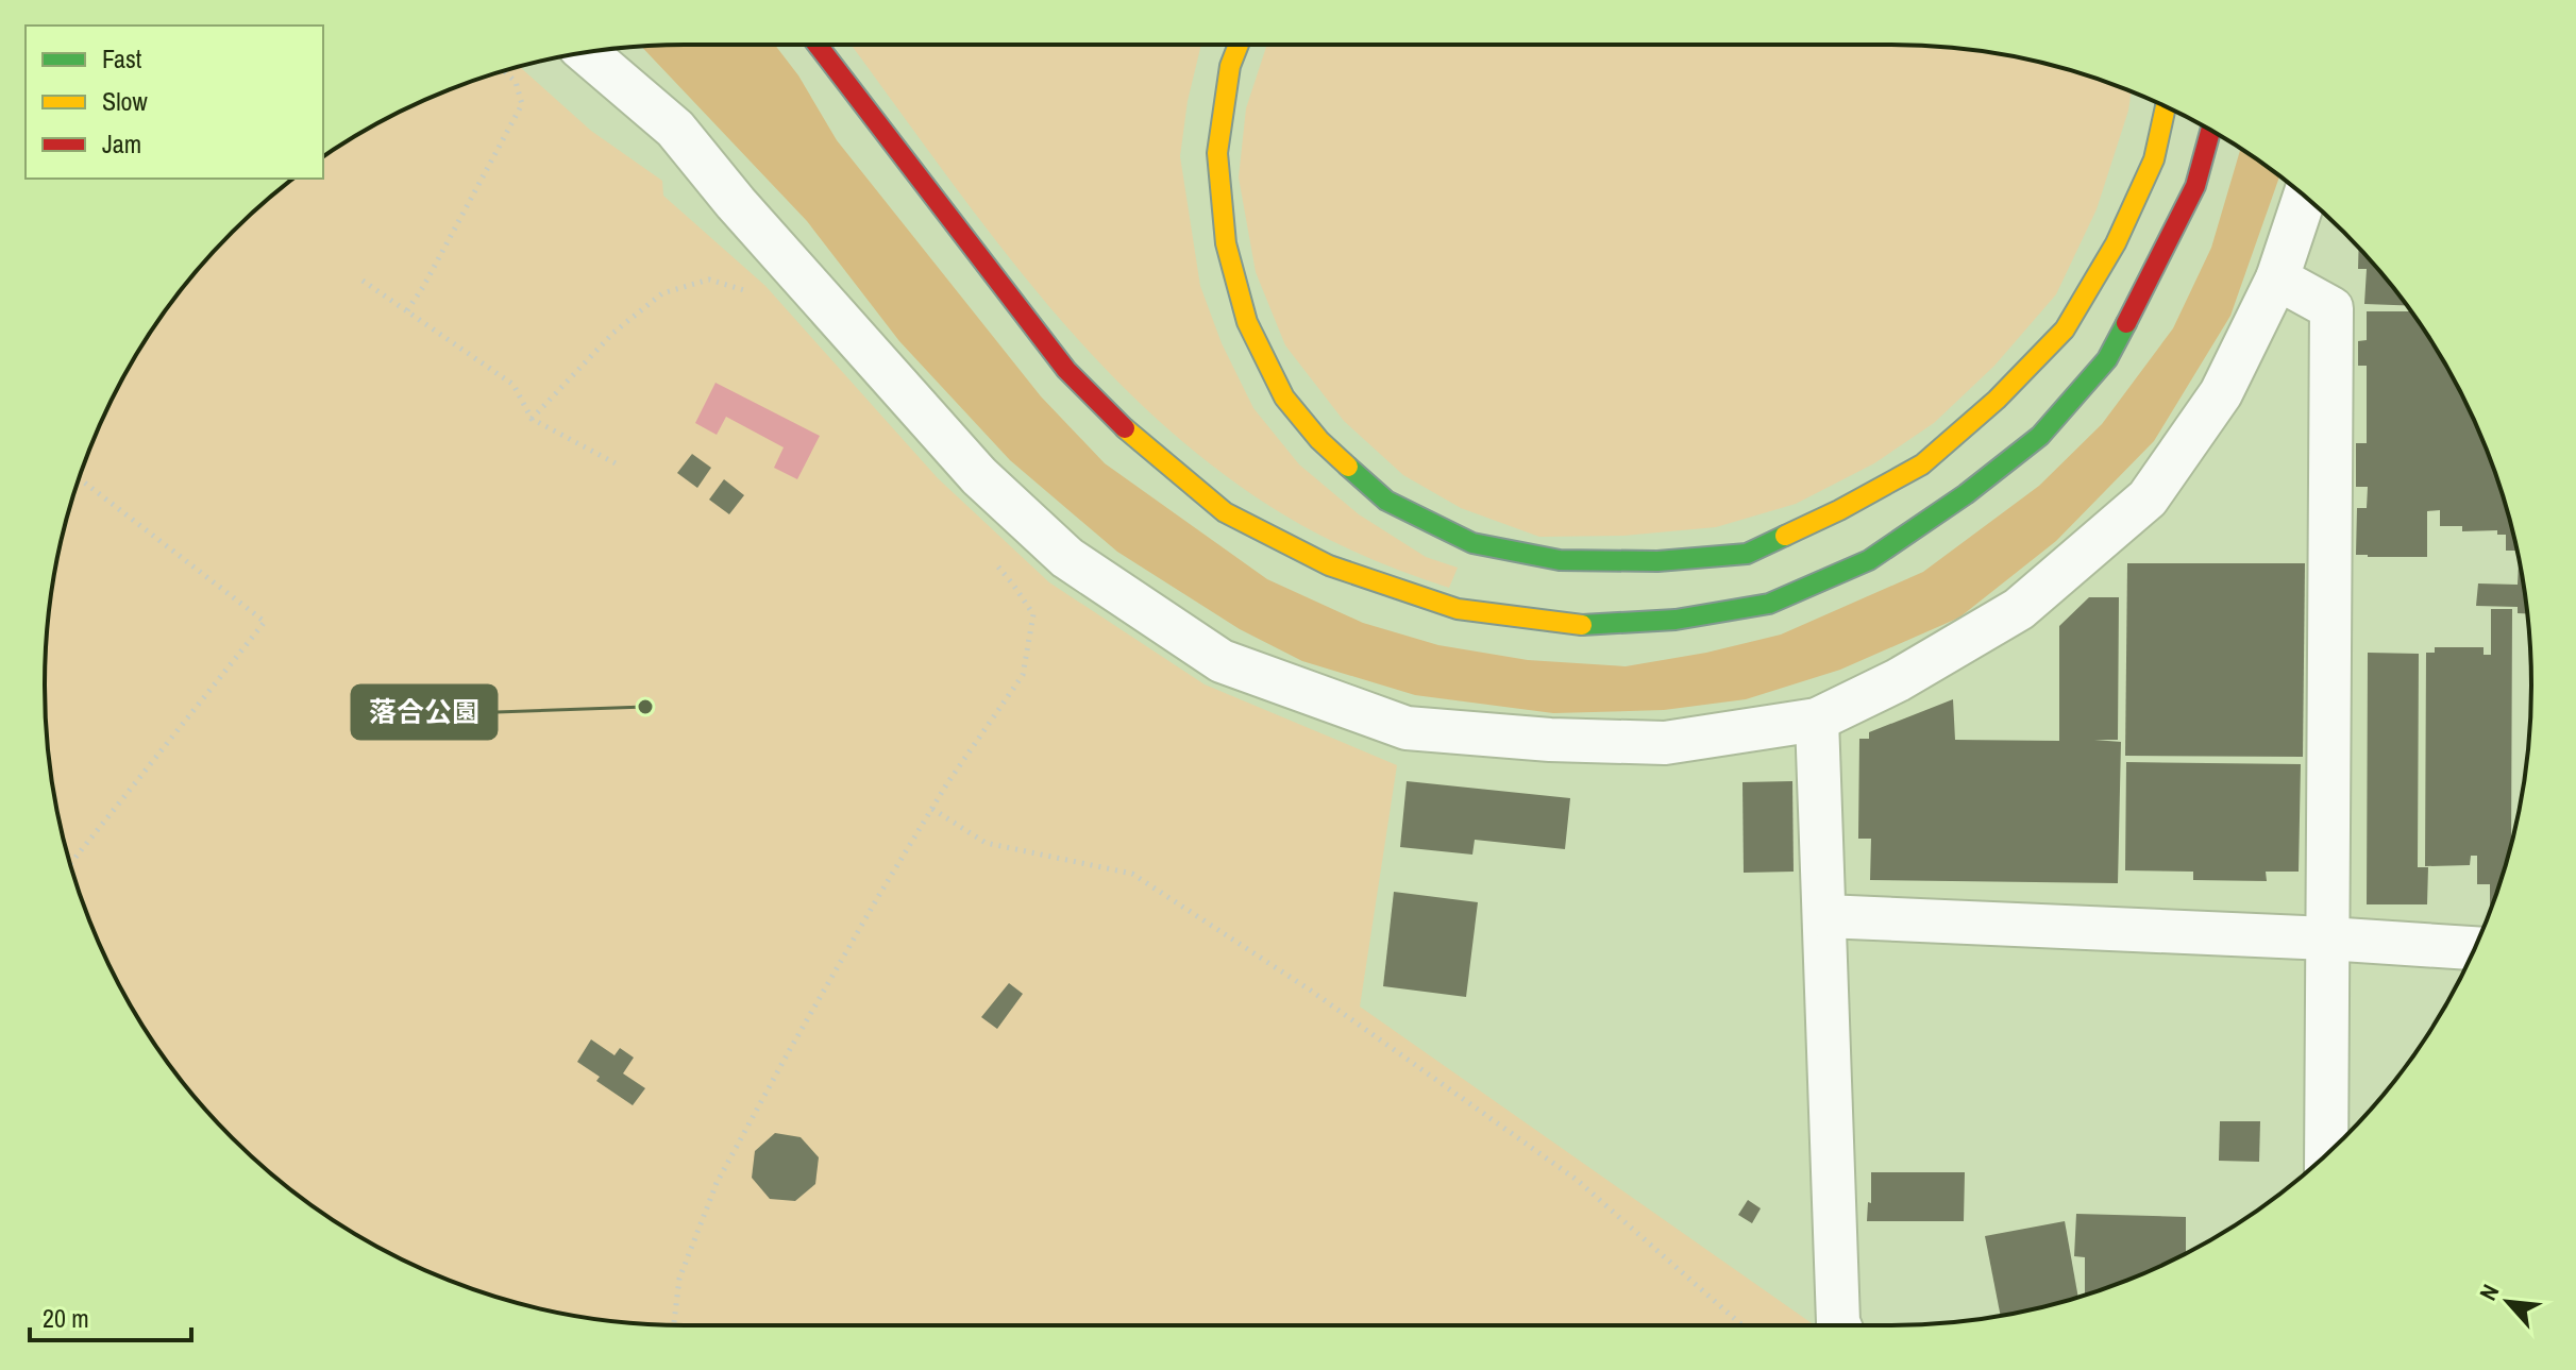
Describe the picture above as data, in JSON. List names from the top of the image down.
{
  "places": ["落合公園"],
  "legend": ["Fast", "Slow", "Jam"],
  "scale_bar": "20 m",
  "north": "top left"
}
